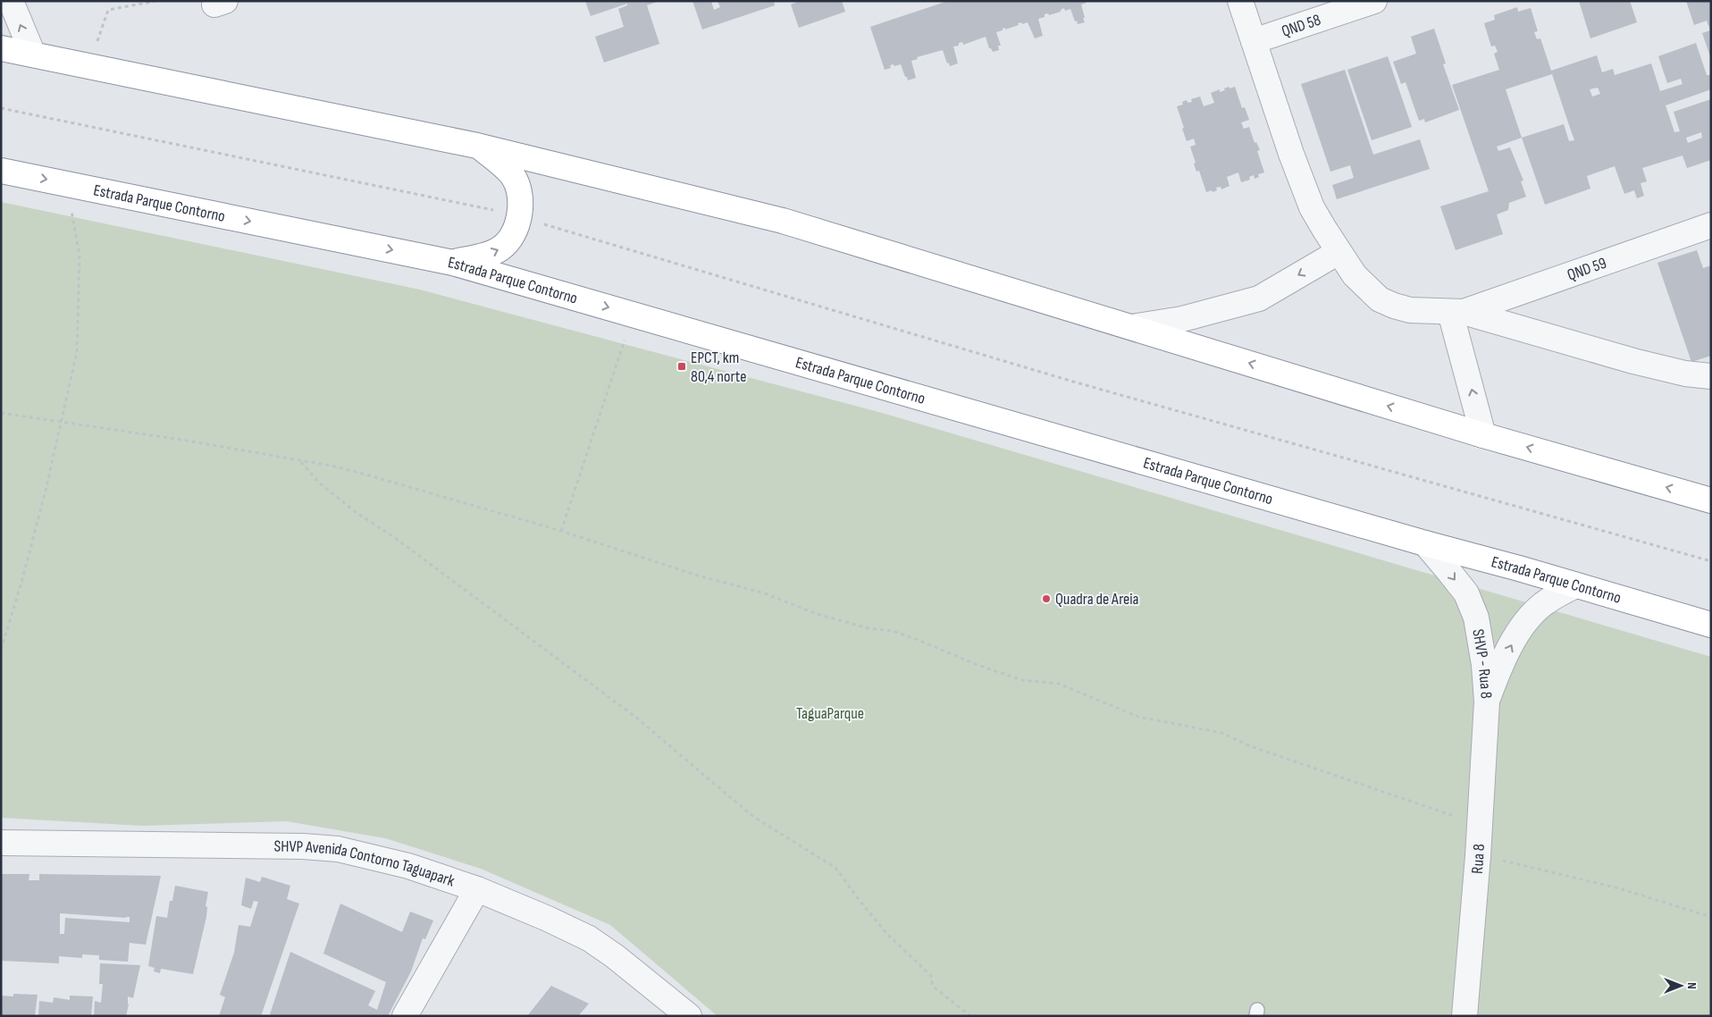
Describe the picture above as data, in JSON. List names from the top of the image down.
{
  "streets": {
    "highway": ["Estrada Parque Contorno"],
    "street": [
      "QND 58",
      "QND 59",
      "SHVP - Rua 8",
      "Rua 8",
      "SHVP Avenida Contorno Taguapark"
    ]
  },
  "crossings": [
    ["Estrada Parque Contorno", "SHVP - Rua 8"],
    ["SHVP - Rua 8", "Rua 8"]
  ],
  "parks": ["TaguaParque"],
  "places": {
    "transit": ["EPCT, km 80,4 norte"],
    "other": ["Quadra de Areia"]
  },
  "north": "right"
}
